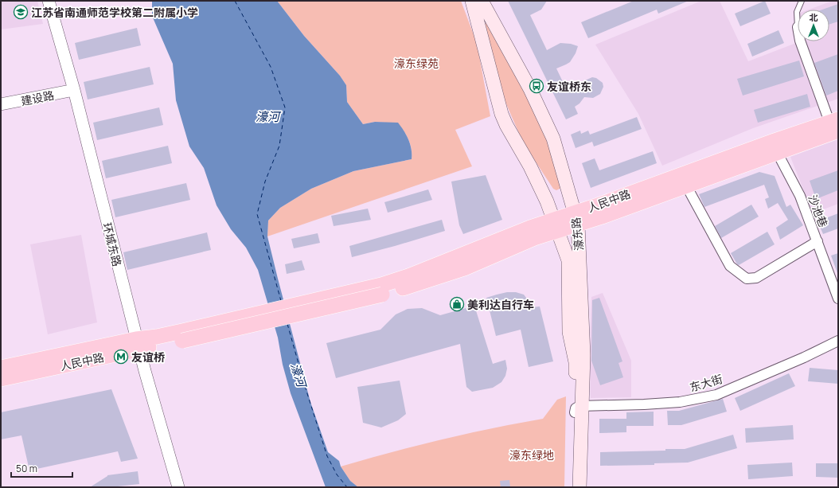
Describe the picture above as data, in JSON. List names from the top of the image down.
{
  "streets": {
    "main road": ["人民中路", "濠东路"],
    "street": [
      "建设路",
      "沙池巷",
      "环城东路",
      "东大街"
    ]
  },
  "crossings": [
    ["建设路", "环城东路"],
    ["人民中路", "沙池巷"],
    ["人民中路", "濠东路"],
    ["人民中路", "环城东路"],
    ["濠东路", "东大街"]
  ],
  "water": ["濠河"],
  "parks": ["濠东绿苑", "濠东绿地"],
  "places": {
    "school or university": ["江苏省南通师范学校第二附属小学"],
    "bus stop": ["友谊桥东"],
    "shop": ["美利达自行车"],
    "metro station": ["友谊桥"]
  },
  "scale_bar": "50 m",
  "north": "top"
}
